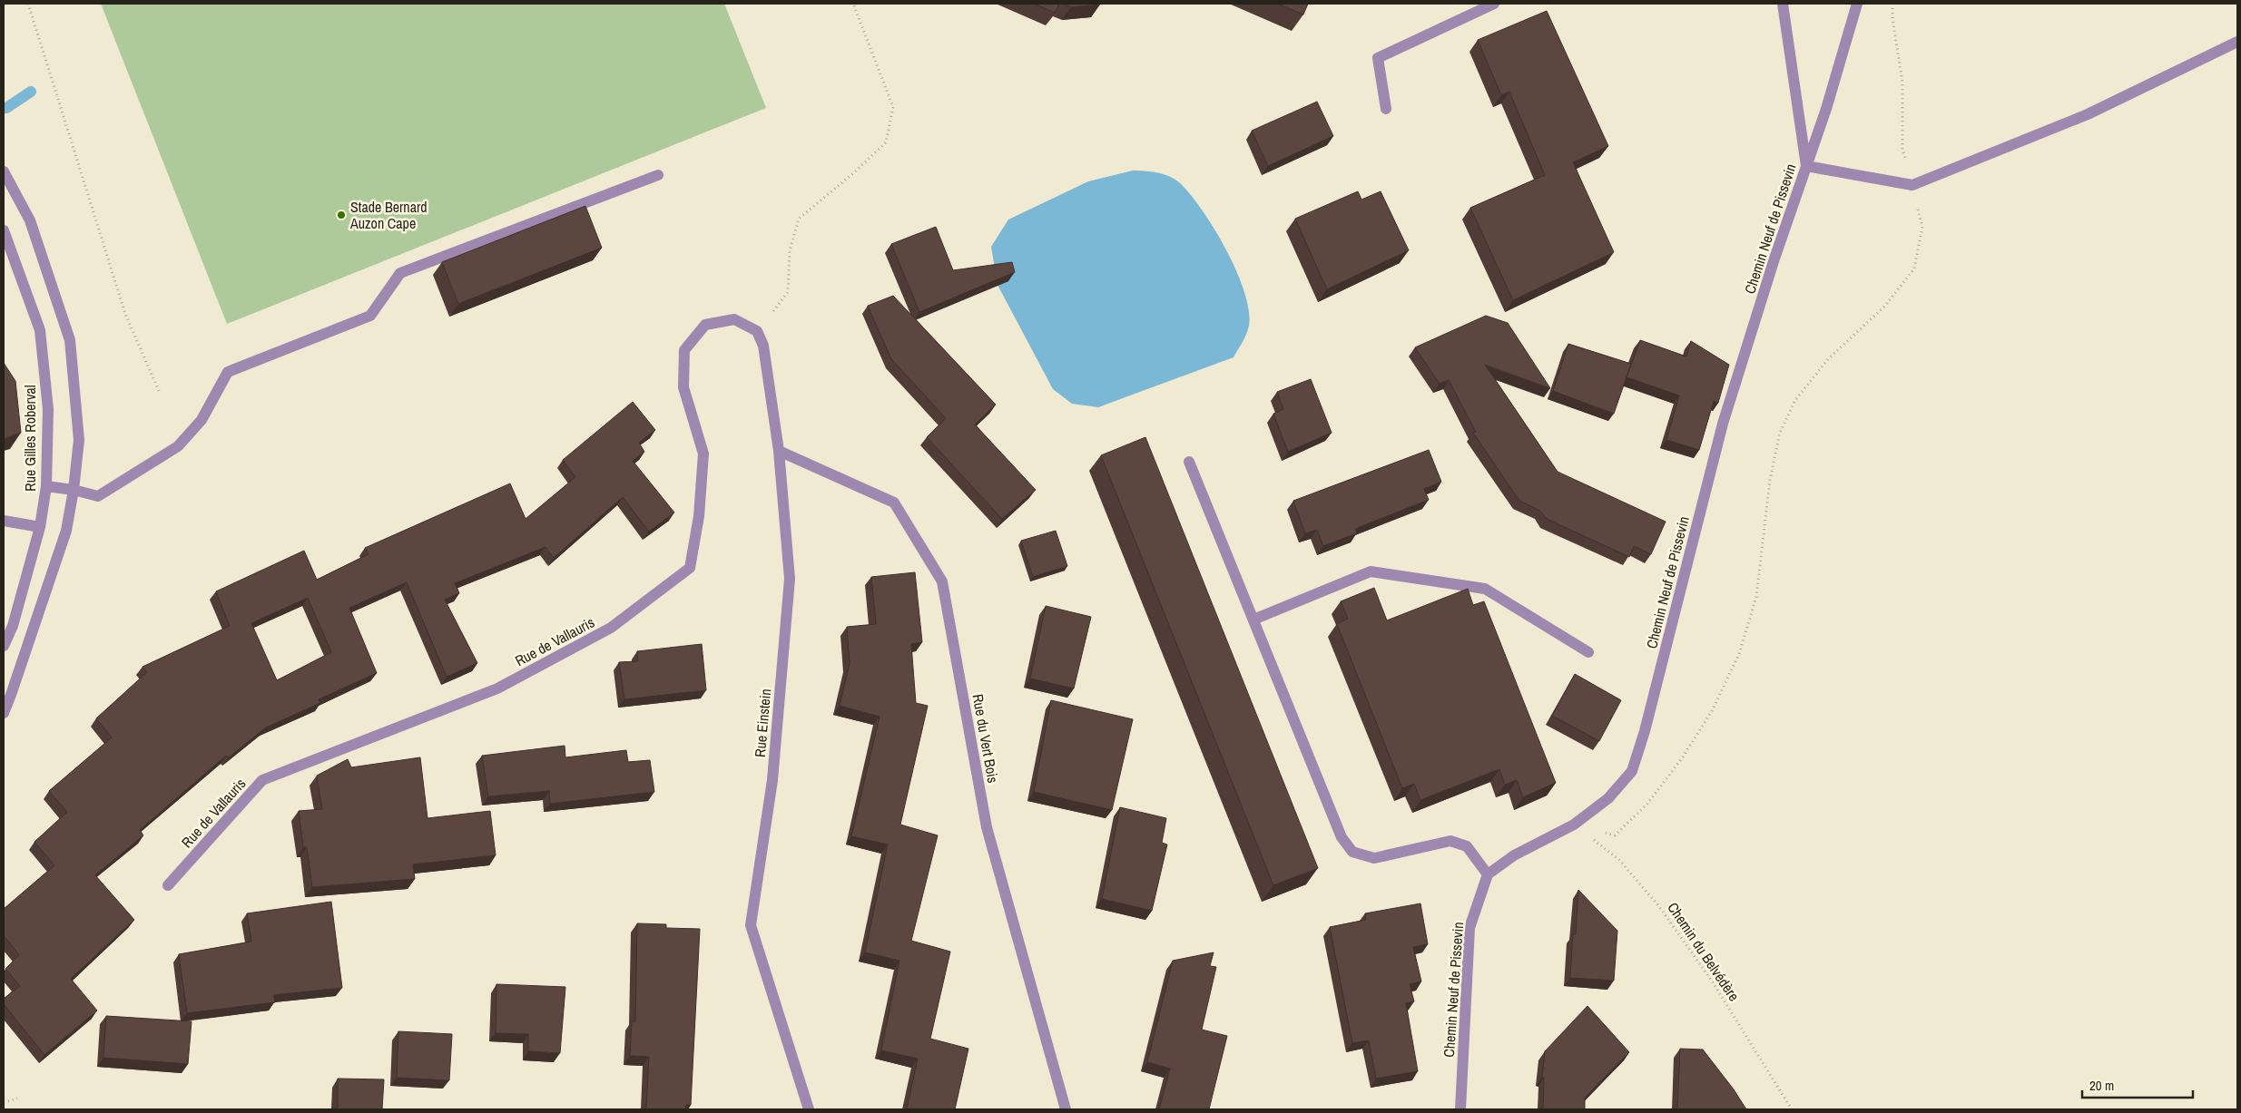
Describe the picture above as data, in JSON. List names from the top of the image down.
{
  "streets": {
    "street": [
      "Chemin Neuf de Pissevin",
      "Rue Gilles Roberval",
      "Rue de Vallauris",
      "Rue Einstein",
      "Rue du Vert Bois"
    ],
    "path": ["Chemin du Belvédère"]
  },
  "crossings": [
    ["Chemin Neuf de Pissevin", "Chemin du Belvédère"],
    ["Rue de Vallauris", "Rue Einstein"],
    ["Rue Einstein", "Rue du Vert Bois"]
  ],
  "places": ["Stade Bernard Auzon Cape"],
  "scale_bar": "20 m"
}
